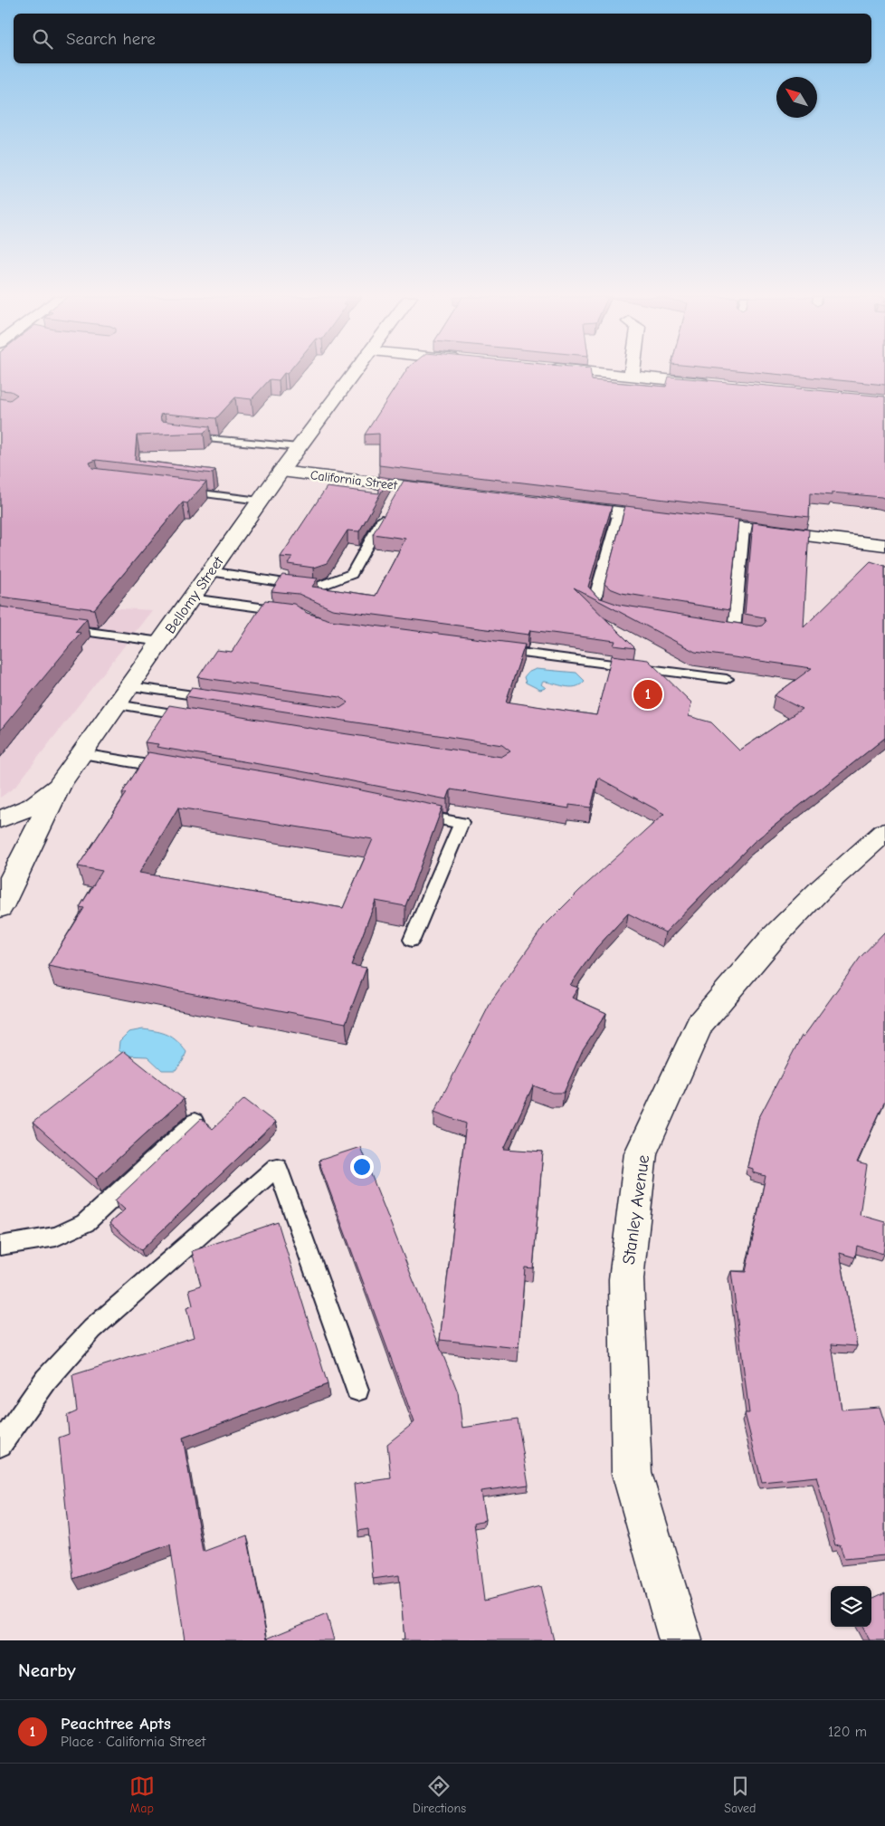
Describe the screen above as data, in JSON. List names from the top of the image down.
{
  "streets": {
    "street": ["California Street", "Bellomy Street", "Stanley Avenue"]
  },
  "crossings": [
    ["California Street", "Bellomy Street"]
  ],
  "north": "top left",
  "page": {
    "search": "Search here",
    "pins": "1",
    "heading": "Nearby",
    "list": [
      {
        "mark": "1",
        "name": "Peachtree Apts",
        "note": "Place · California Street",
        "value": "120 m"
      }
    ],
    "nav": ["Map", "Directions", "Saved"]
  }
}
